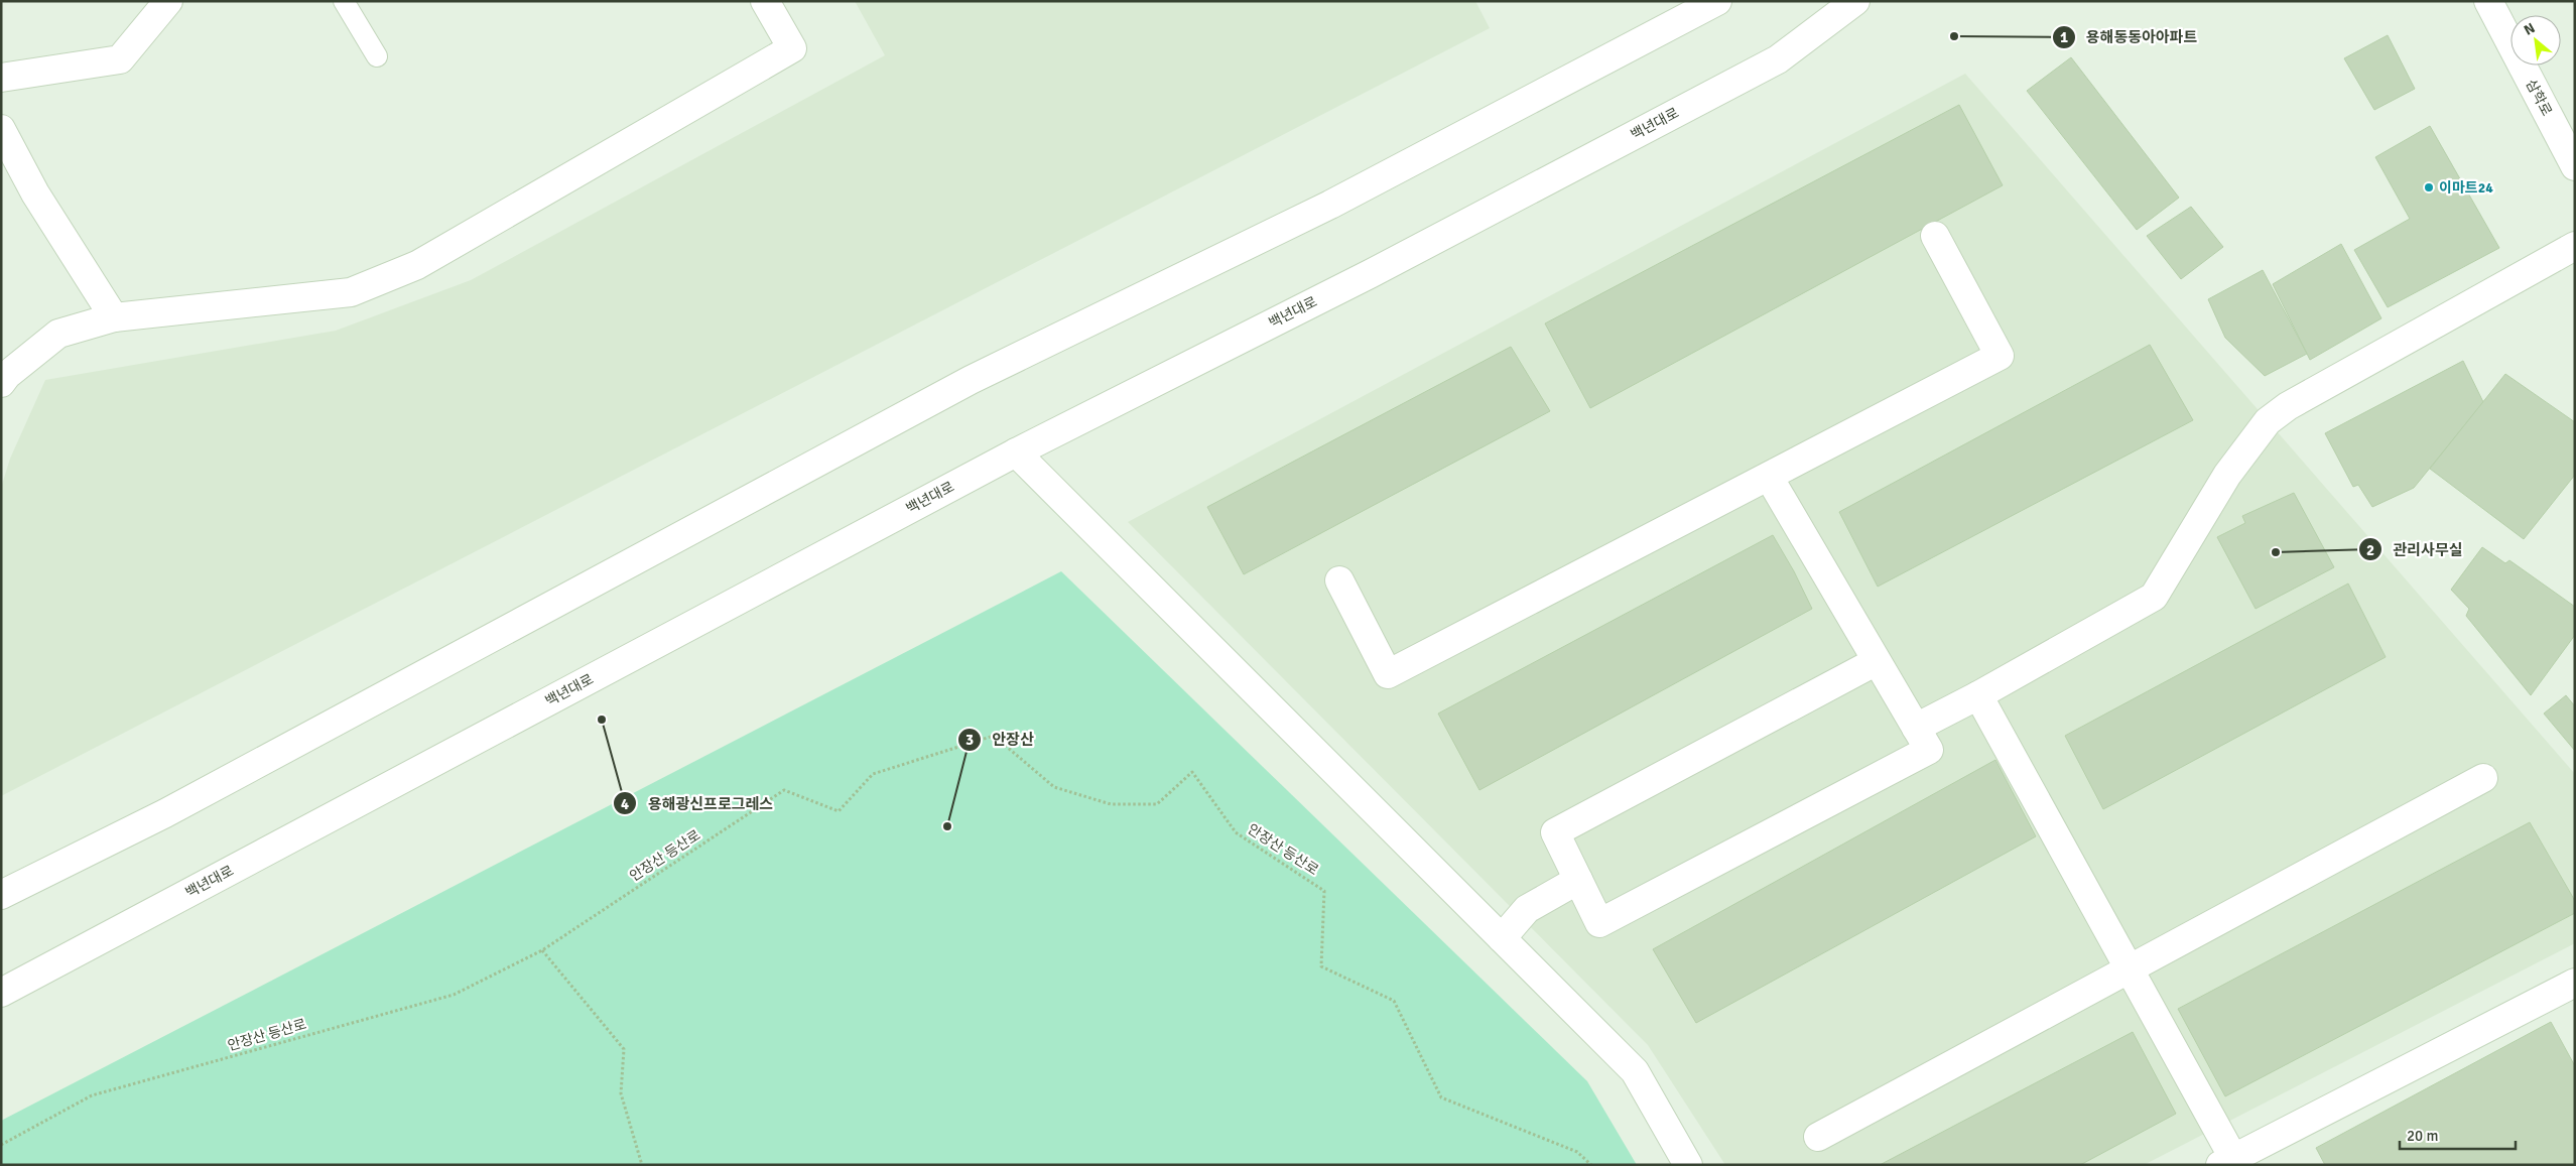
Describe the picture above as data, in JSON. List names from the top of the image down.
{
  "streets": {
    "street": ["삼학로", "백년대로"],
    "path": ["안장산 등산로"]
  },
  "places": [
    "용해동동아아파트",
    "이마트24",
    "관리사무실",
    "용해광신프로그레스",
    "안장산"
  ],
  "scale_bar": "20 m",
  "north": "top left"
}
